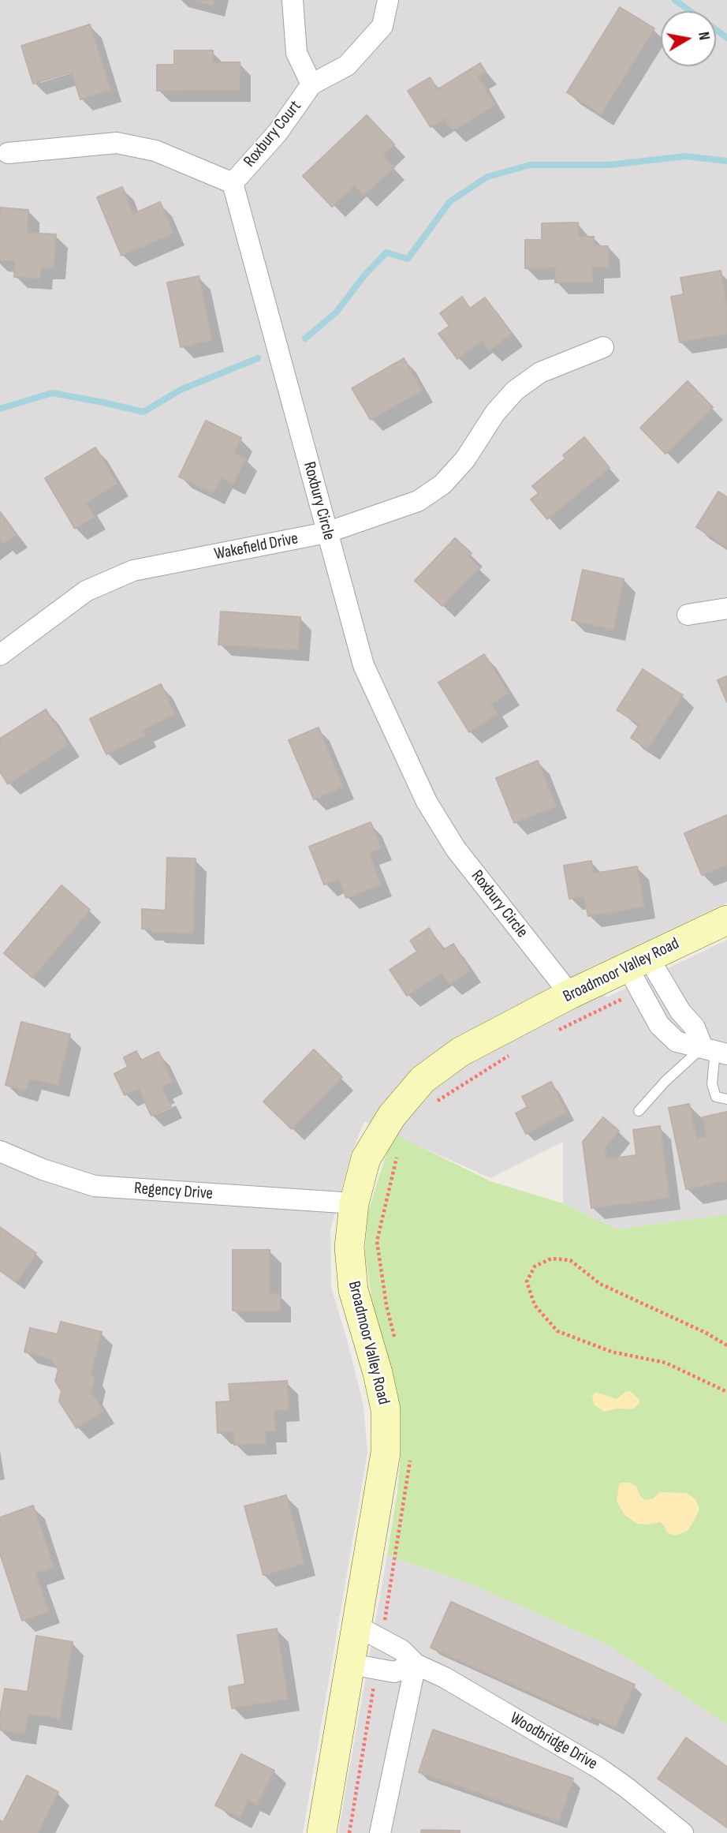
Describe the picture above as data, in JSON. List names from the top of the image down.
{
  "streets": {
    "street": [
      "Roxbury Court",
      "Roxbury Circle",
      "Wakefield Drive",
      "Broadmoor Valley Road",
      "Regency Drive",
      "Woodbridge Drive"
    ]
  },
  "crossings": [
    ["Roxbury Court", "Roxbury Circle"],
    ["Roxbury Circle", "Wakefield Drive"],
    ["Roxbury Circle", "Broadmoor Valley Road"],
    ["Broadmoor Valley Road", "Regency Drive"],
    ["Broadmoor Valley Road", "Woodbridge Drive"]
  ],
  "north": "right"
}
